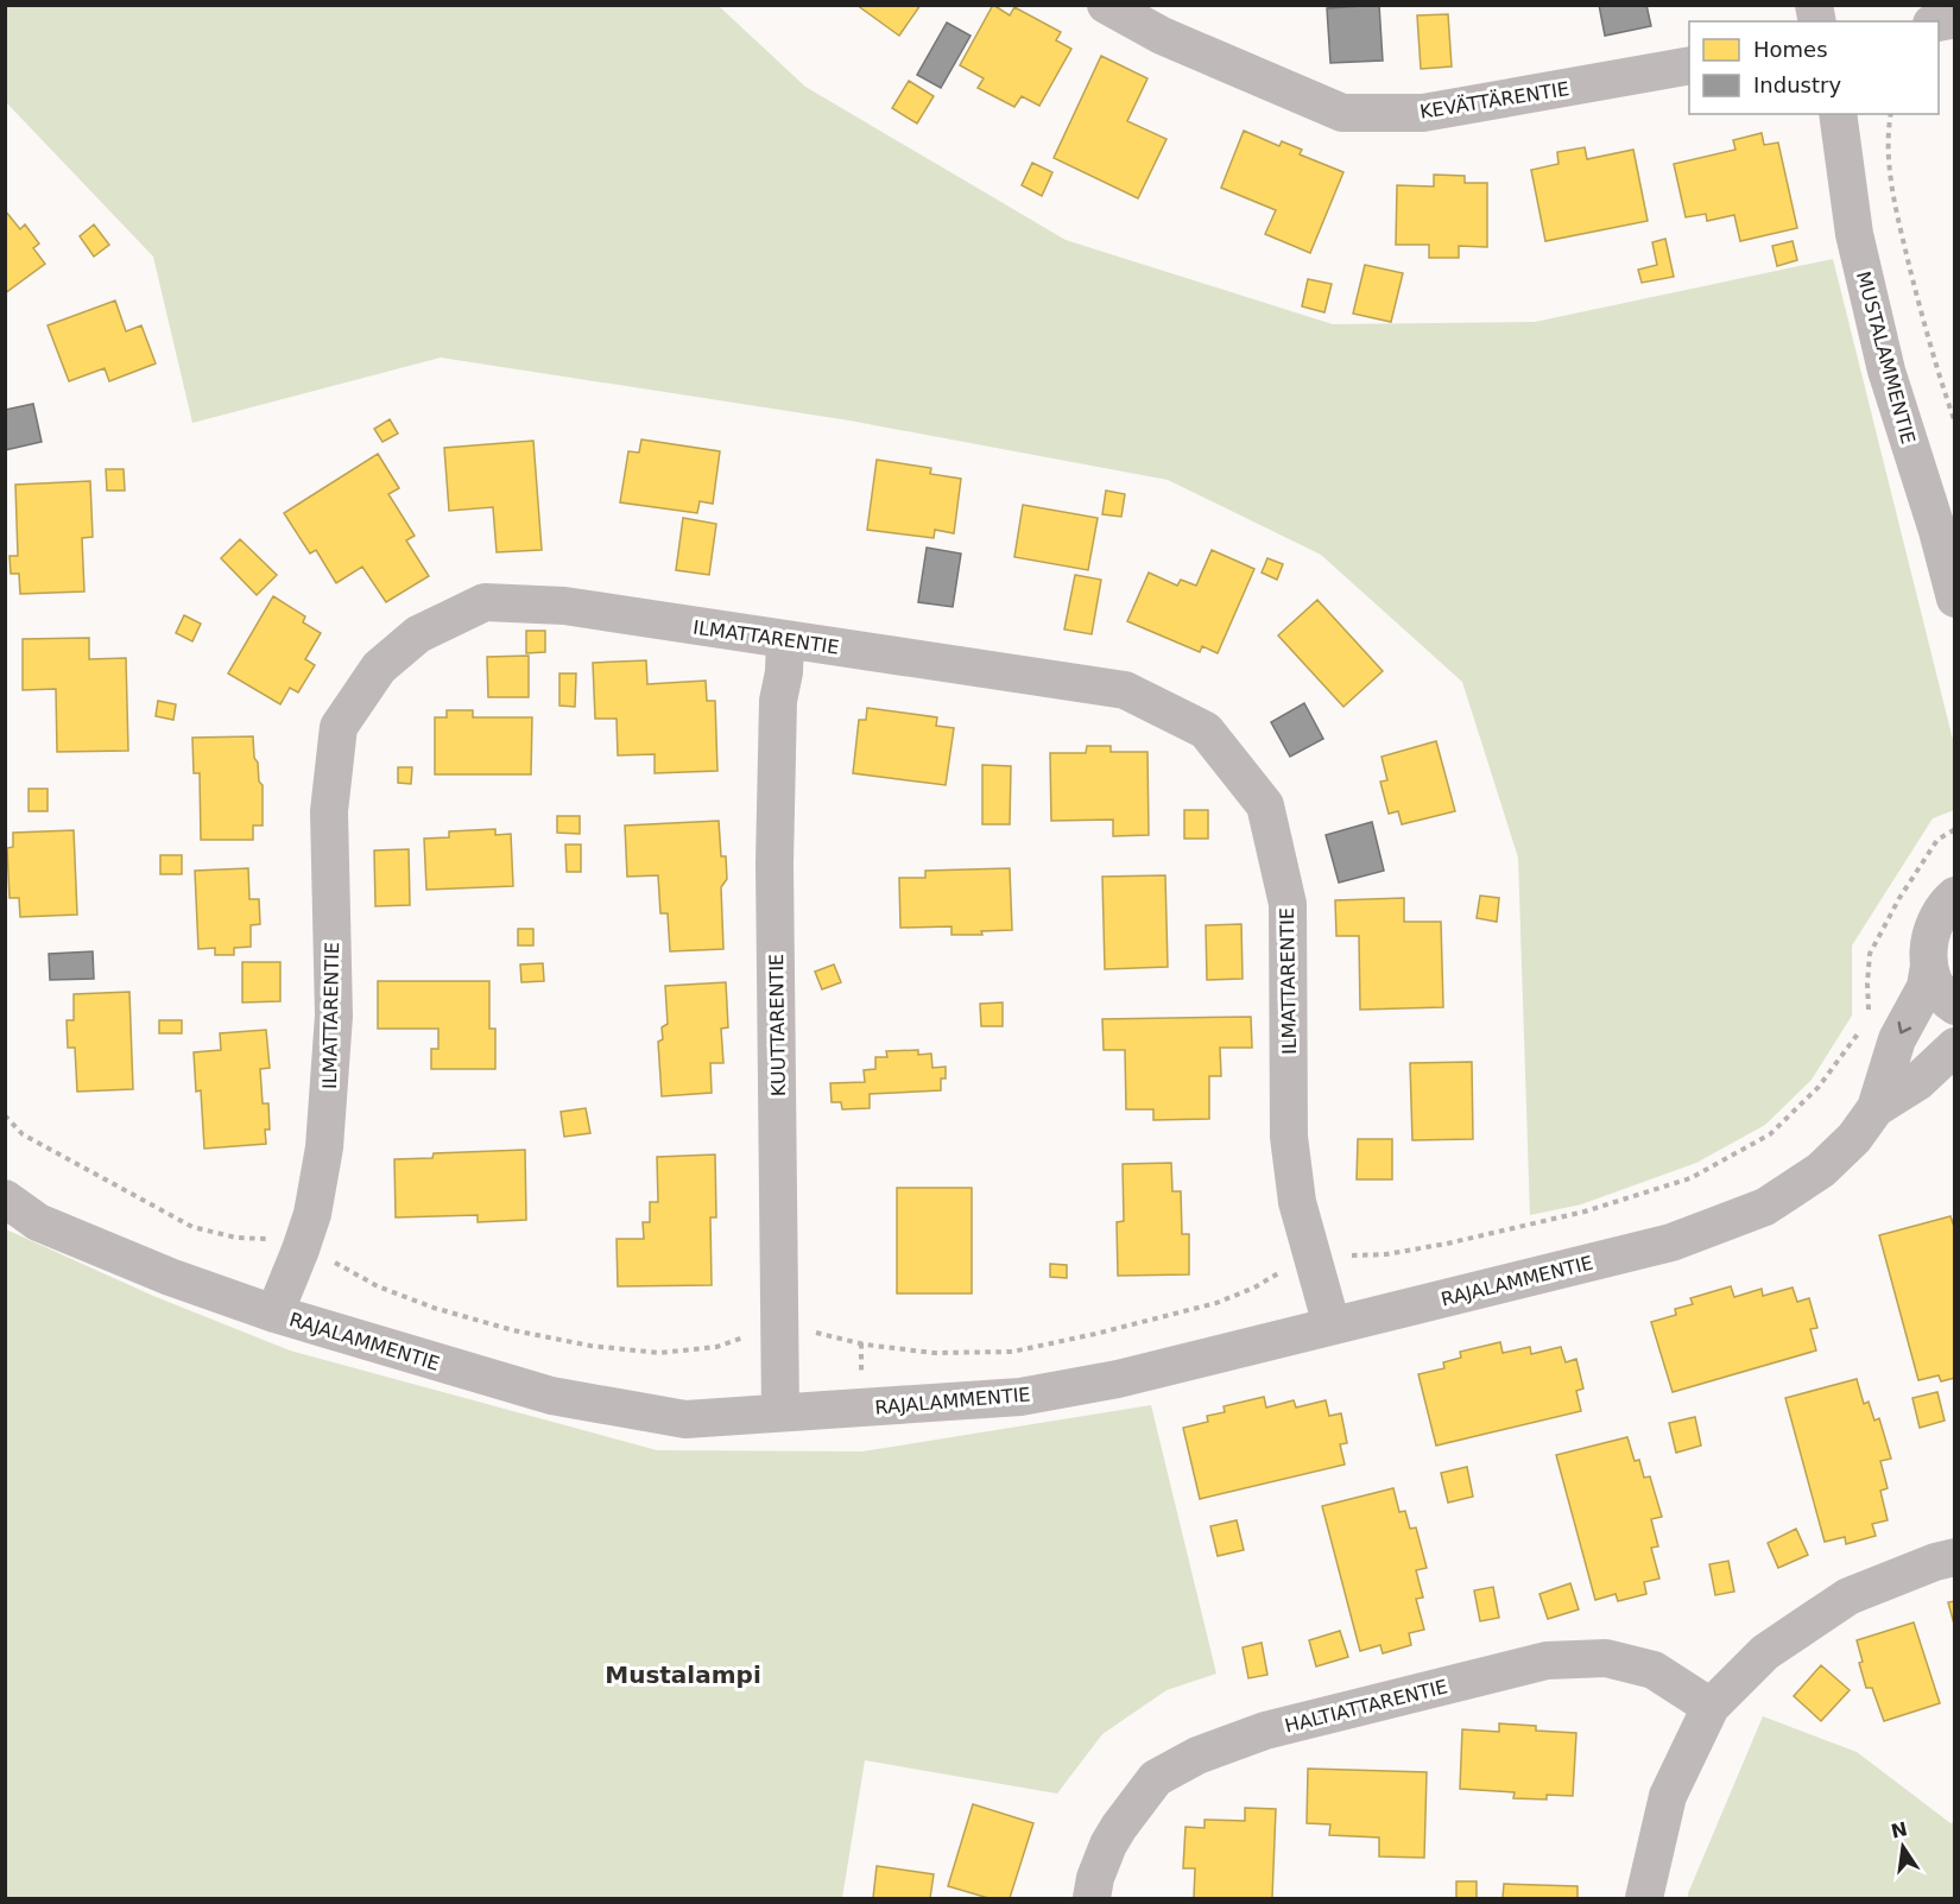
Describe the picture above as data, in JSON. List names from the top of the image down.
{
  "streets": {
    "street": [
      "KEVÄTTÄRENTIE",
      "MUSTALAMMENTIE",
      "ILMATTARENTIE",
      "KUUTTARENTIE",
      "RAJALAMMENTIE",
      "HALTIATTARENTIE"
    ]
  },
  "crossings": [
    ["ILMATTARENTIE", "KUUTTARENTIE"],
    ["ILMATTARENTIE", "RAJALAMMENTIE"],
    ["KUUTTARENTIE", "RAJALAMMENTIE"]
  ],
  "districts": ["Mustalampi"],
  "legend": ["Homes", "Industry"],
  "north": "top"
}
